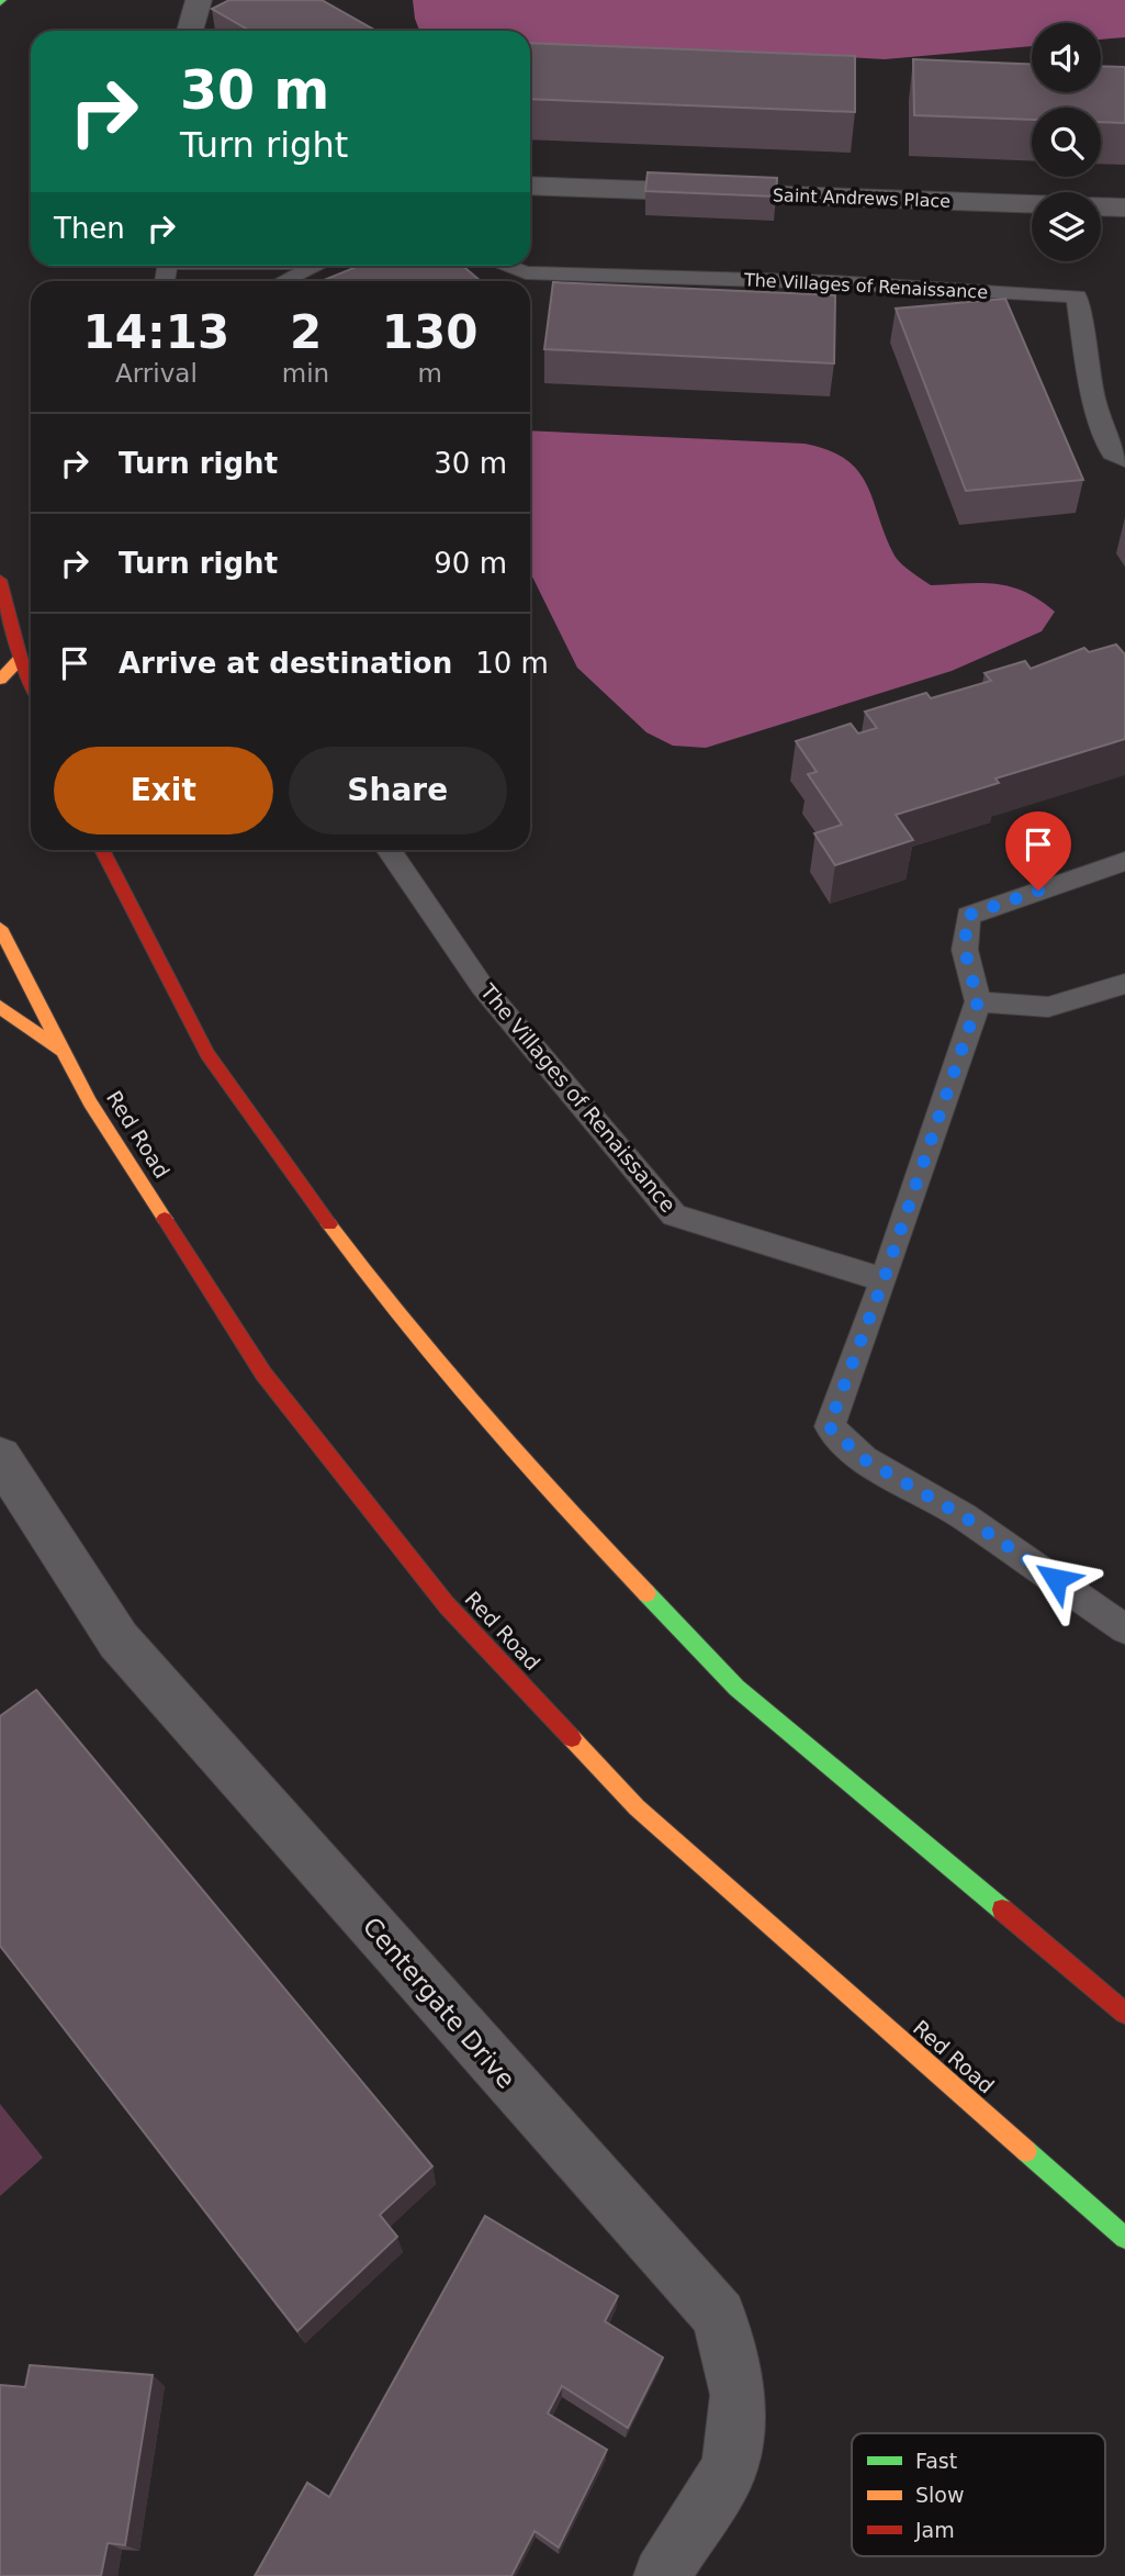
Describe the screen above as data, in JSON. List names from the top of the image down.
{
  "streets": {
    "main road": ["Red Road"],
    "street": ["Saint Andrews Place", "Centergate Drive"],
    "lane": ["The Villages of Renaissance"]
  },
  "legend": ["Fast", "Slow", "Jam"],
  "page": {
    "turn": ["30 m", "Turn right"],
    "then": "Then",
    "eta": [
      "14:13",
      "Arrival",
      "2",
      "min",
      "130",
      "m"
    ],
    "list": [
      {
        "name": "Turn right",
        "value": "30 m"
      },
      {
        "name": "Turn right",
        "value": "90 m"
      },
      {
        "name": "Arrive at destination",
        "value": "10 m"
      }
    ],
    "buttons": ["Exit", "Share"]
  }
}
